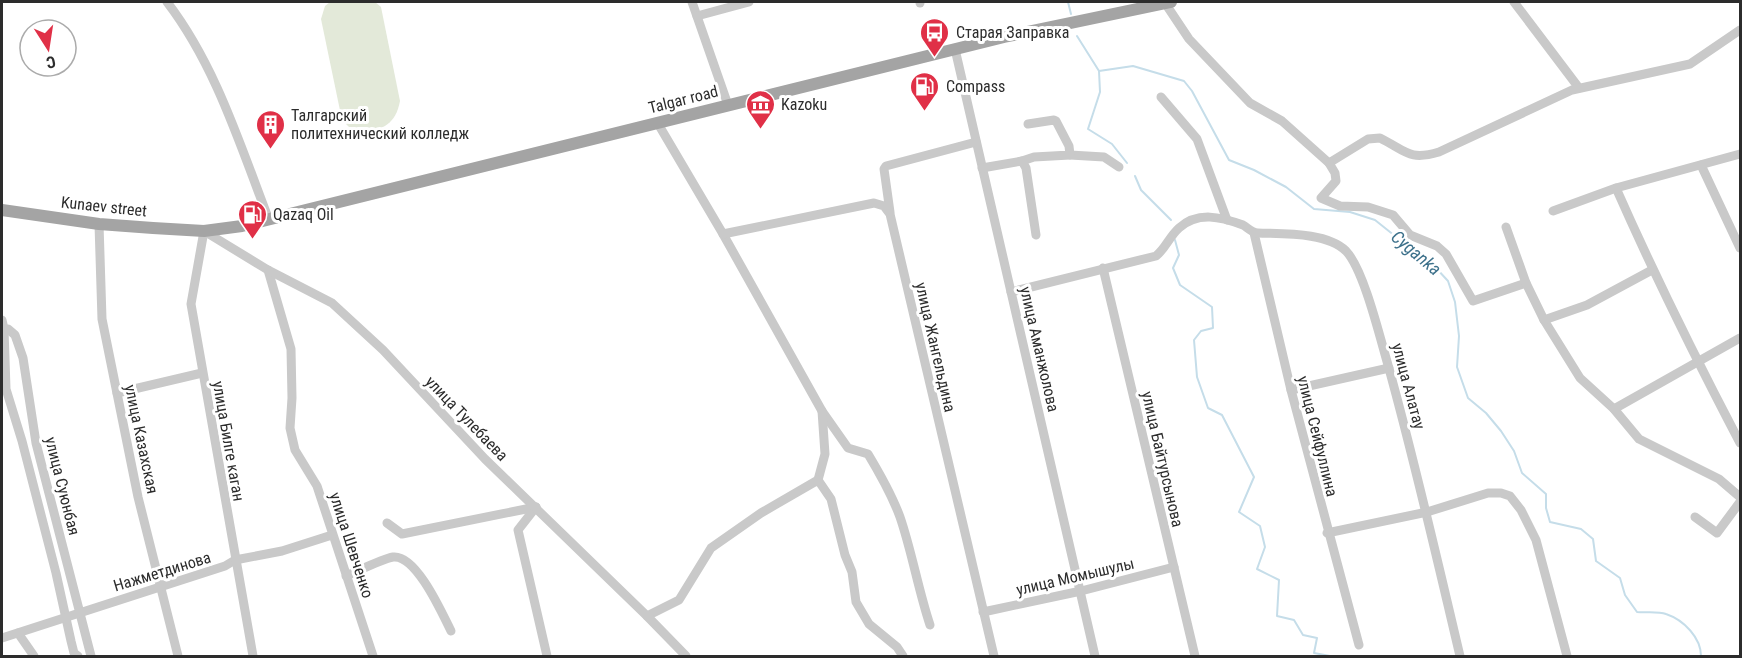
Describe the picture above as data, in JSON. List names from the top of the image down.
{
  "streets": {
    "main road": ["Talgar road", "Kunaev street"],
    "street": [
      "улица Жангельдина",
      "улица Аманжолова",
      "улица Алатау",
      "улица Тулебаева",
      "улица Сейфуллина",
      "улица Казахская",
      "улица Билге каган",
      "улица Байтурсынова",
      "улица Суюнбая",
      "улица Шевченко",
      "Нажметдинова",
      "улица Момышулы"
    ]
  },
  "crossings": [
    ["Talgar road", "Kunaev street"],
    ["Talgar road", "улица Аманжолова"],
    ["Talgar road", "улица Тулебаева"],
    ["Talgar road", "улица Билге каган"],
    ["Kunaev street", "улица Тулебаева"],
    ["Kunaev street", "улица Казахская"],
    ["Kunaev street", "улица Билге каган"],
    ["улица Жангельдина", "улица Аманжолова"],
    ["улица Жангельдина", "улица Момышулы"],
    ["улица Аманжолова", "улица Момышулы"],
    ["улица Алатау", "улица Сейфуллина"],
    ["улица Тулебаева", "улица Билге каган"],
    ["улица Тулебаева", "улица Шевченко"],
    ["улица Казахская", "Нажметдинова"],
    ["улица Билге каган", "Нажметдинова"],
    ["улица Байтурсынова", "улица Момышулы"],
    ["улица Суюнбая", "Нажметдинова"],
    ["улица Шевченко", "Нажметдинова"]
  ],
  "water": ["Cyganka"],
  "places": {
    "bus stop": ["Старая Заправка"],
    "fuel station": ["Compass", "Qazaq Oil"],
    "museum": ["Kazoku"],
    "building": ["Талгарский политехнический колледж"]
  },
  "north": "bottom"
}
